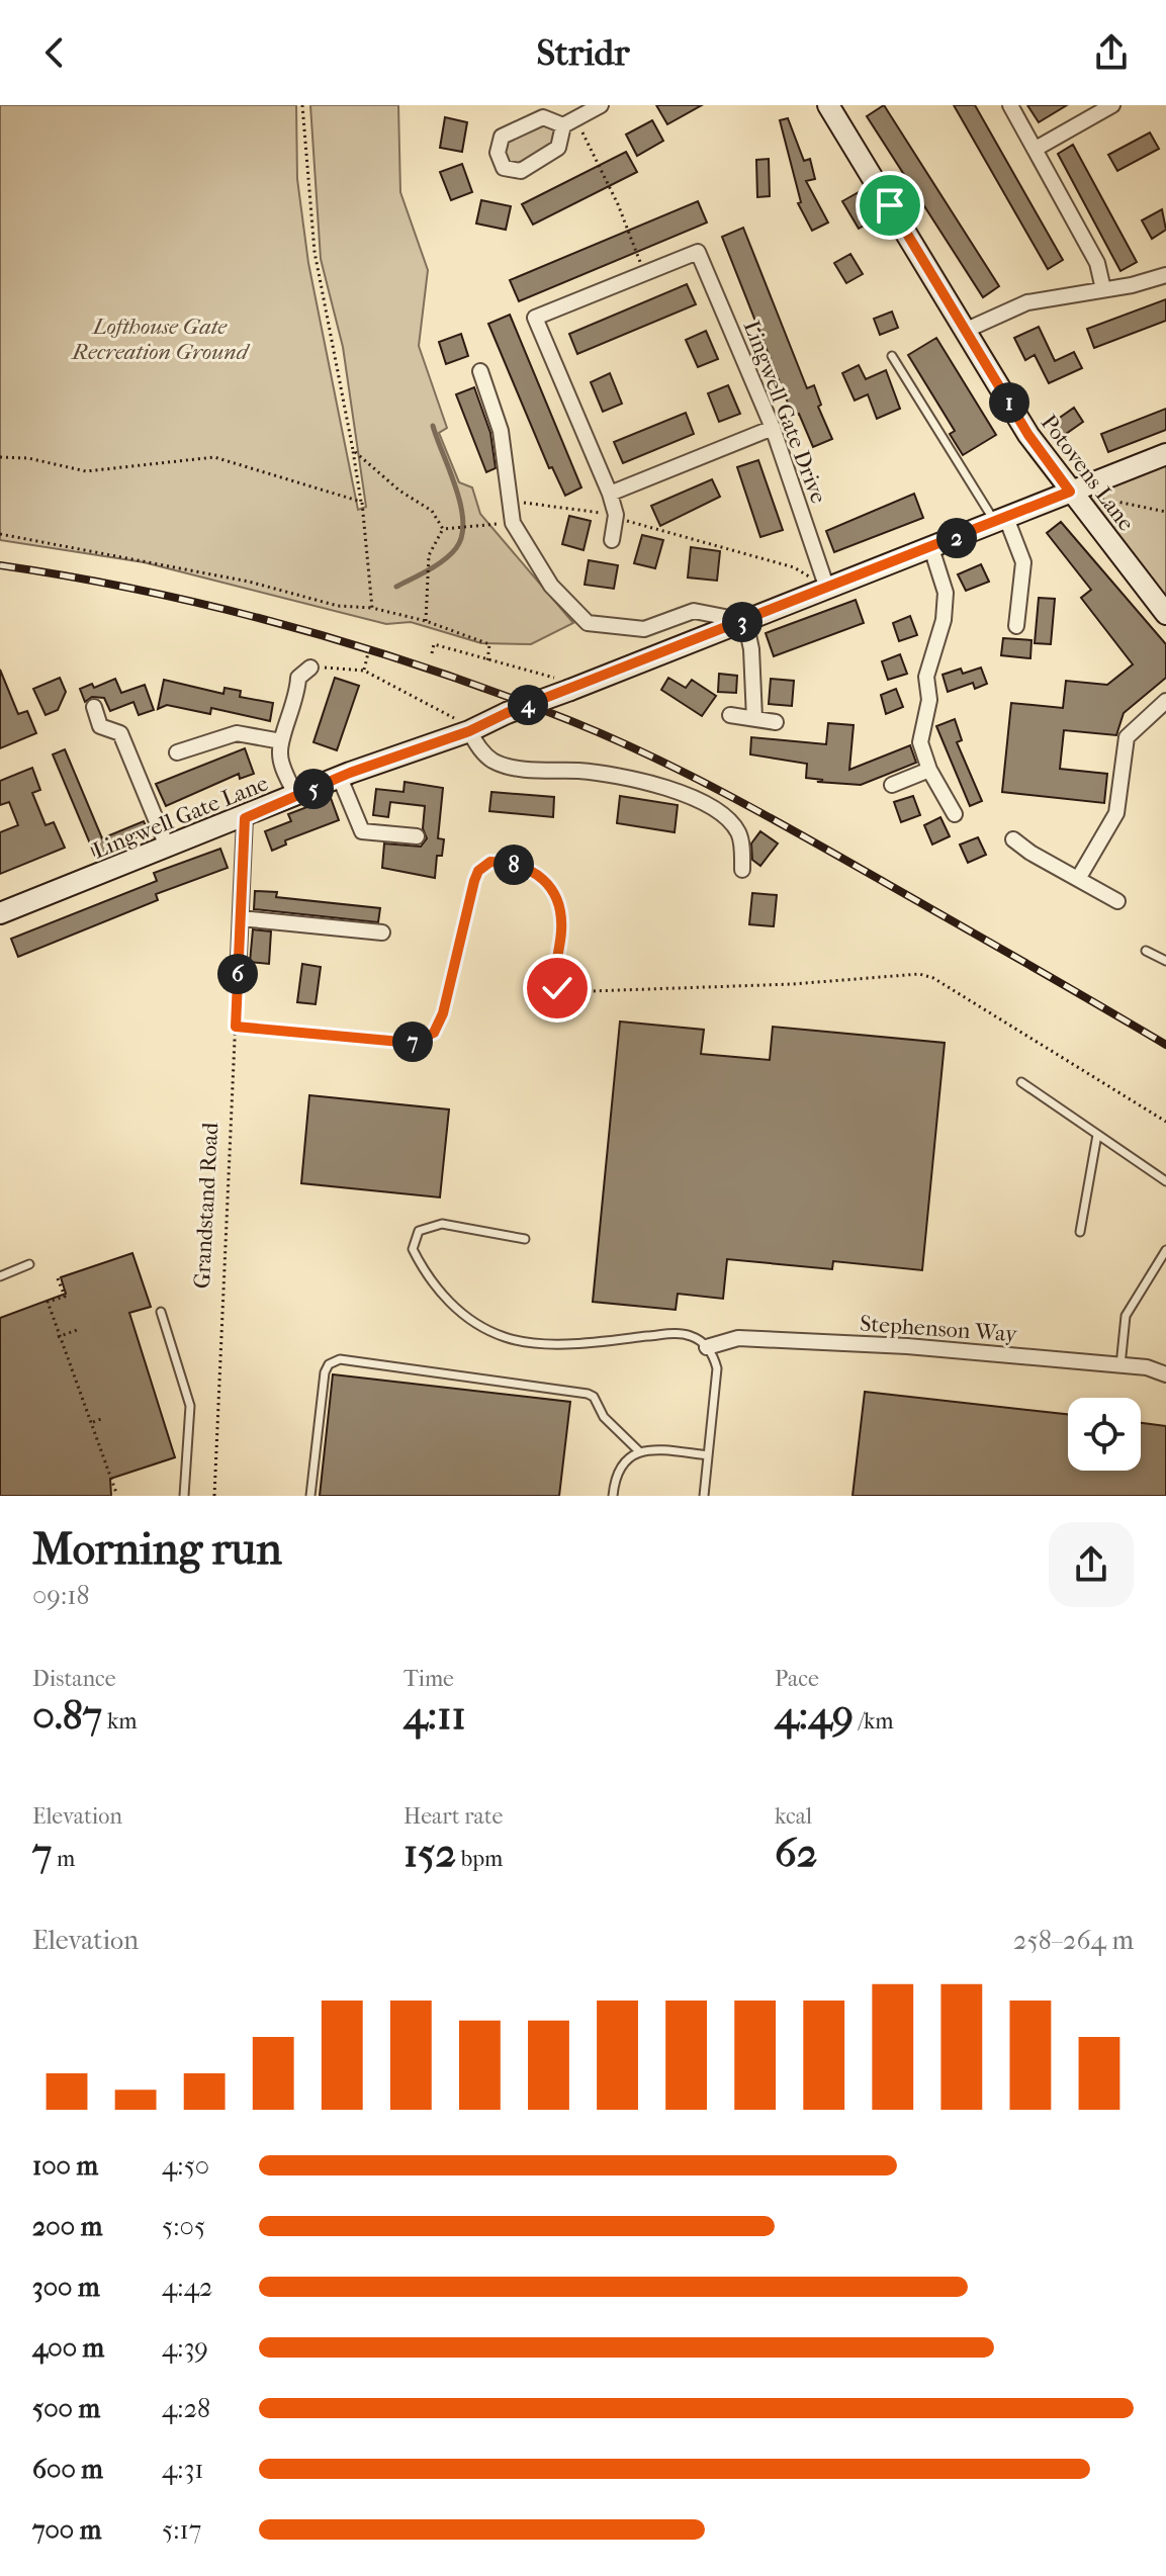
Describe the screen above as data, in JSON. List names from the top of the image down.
{
  "streets": {
    "street": [
      "Lingwell Gate Drive",
      "Potovens Lane",
      "Lingwell Gate Lane",
      "Stephenson Way"
    ],
    "path": ["Grandstand Road"]
  },
  "crossings": [
    ["Lingwell Gate Drive", "Lingwell Gate Lane"],
    ["Potovens Lane", "Lingwell Gate Lane"]
  ],
  "parks": ["Lofthouse Gate Recreation Ground"],
  "page": {
    "header": "Stridr",
    "pins": [
      "1",
      "2",
      "3",
      "4",
      "5",
      "8",
      "6",
      "7"
    ],
    "heading": ["Morning run", "09:18"],
    "stats": [
      ["Distance", "0.87 km"],
      ["Time", "4:11"],
      ["Pace", "4:49 /km"],
      ["Elevation", "7 m"],
      ["Heart rate", "152 bpm"],
      ["kcal", "62"]
    ],
    "chart": ["Elevation", "258–264 m"],
    "list": [
      {
        "name": "100 m",
        "note": "4:50"
      },
      {
        "name": "200 m",
        "note": "5:05"
      },
      {
        "name": "300 m",
        "note": "4:42"
      },
      {
        "name": "400 m",
        "note": "4:39"
      },
      {
        "name": "500 m",
        "note": "4:28"
      },
      {
        "name": "600 m",
        "note": "4:31"
      },
      {
        "name": "700 m",
        "note": "5:17"
      }
    ]
  }
}
